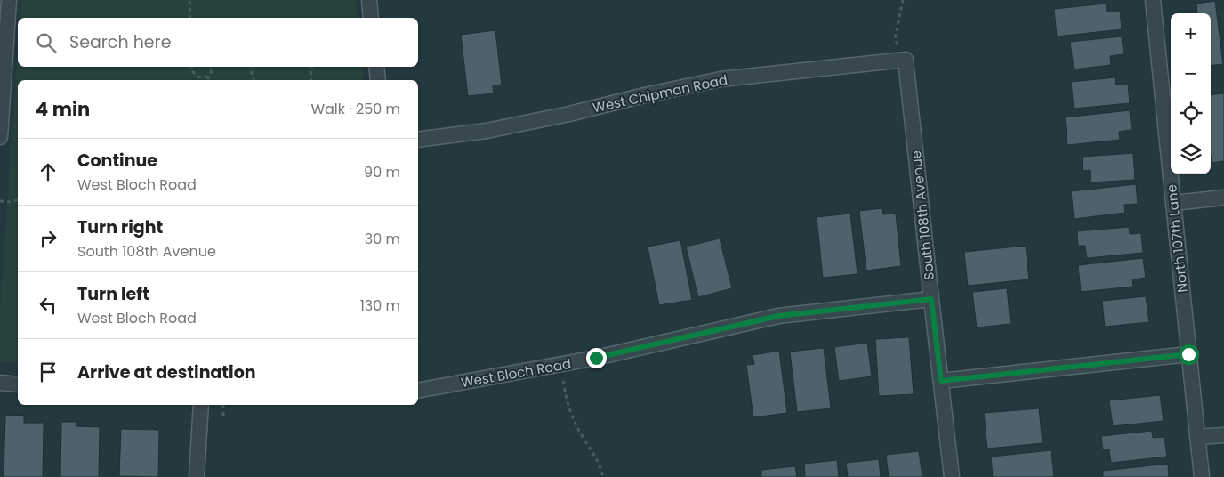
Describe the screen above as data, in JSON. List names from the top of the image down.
{
  "streets": {
    "street": [
      "West Chipman Road",
      "South 108th Avenue",
      "North 107th Lane",
      "West Bloch Road"
    ]
  },
  "crossings": [
    ["West Chipman Road", "South 108th Avenue"],
    ["South 108th Avenue", "West Bloch Road"]
  ],
  "page": {
    "map_buttons": ["+", "−"],
    "search": "Search here",
    "heading": ["4 min", "Walk · 250 m"],
    "list": [
      ["Continue", "West Bloch Road", "90 m"],
      ["Turn right", "South 108th Avenue", "30 m"],
      ["Turn left", "West Bloch Road", "130 m"],
      "Arrive at destination"
    ]
  }
}
